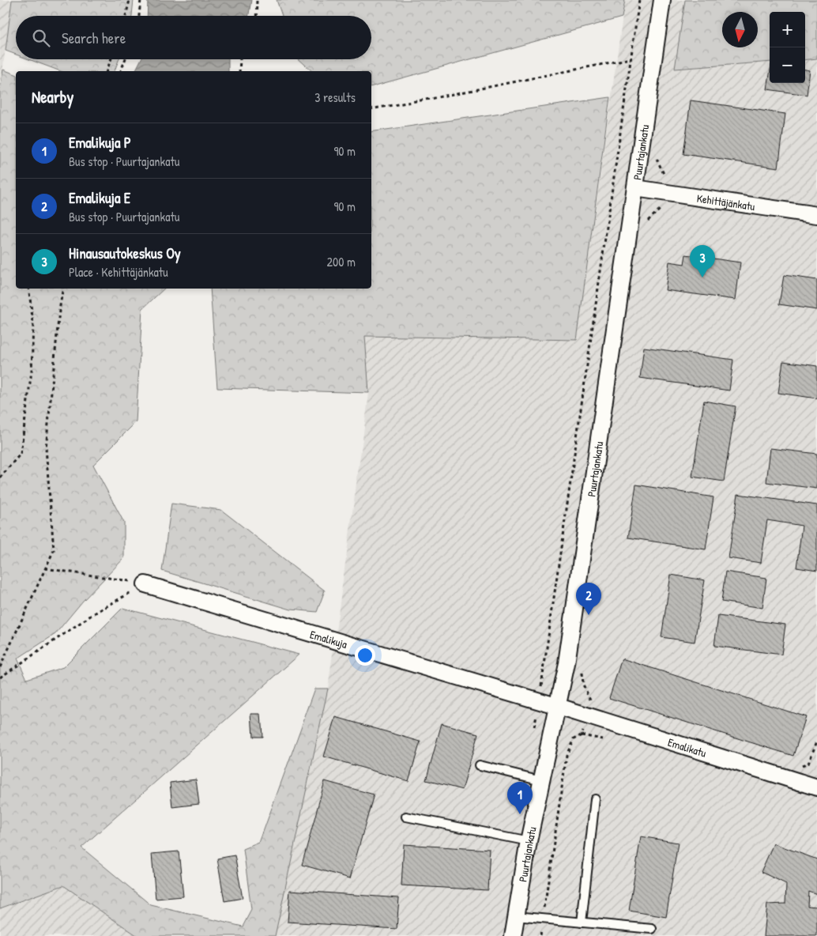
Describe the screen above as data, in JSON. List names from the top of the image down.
{
  "streets": {
    "street": [
      "Puurtajankatu",
      "Kehittäjänkatu",
      "Emalikuja",
      "Emalikatu"
    ]
  },
  "crossings": [
    ["Puurtajankatu", "Kehittäjänkatu"],
    ["Puurtajankatu", "Emalikuja"],
    ["Puurtajankatu", "Emalikatu"],
    ["Emalikuja", "Emalikatu"]
  ],
  "north": "bottom",
  "page": {
    "map_buttons": ["+", "−"],
    "search": "Search here",
    "heading": ["Nearby", "3 results"],
    "list": [
      {
        "mark": "1",
        "name": "Emalikuja P",
        "note": "Bus stop · Puurtajankatu",
        "value": "90 m"
      },
      {
        "mark": "2",
        "name": "Emalikuja E",
        "note": "Bus stop · Puurtajankatu",
        "value": "90 m"
      },
      {
        "mark": "3",
        "name": "Hinausautokeskus Oy",
        "note": "Place · Kehittäjänkatu",
        "value": "200 m"
      }
    ],
    "pins": ["3", "2", "1"]
  }
}
